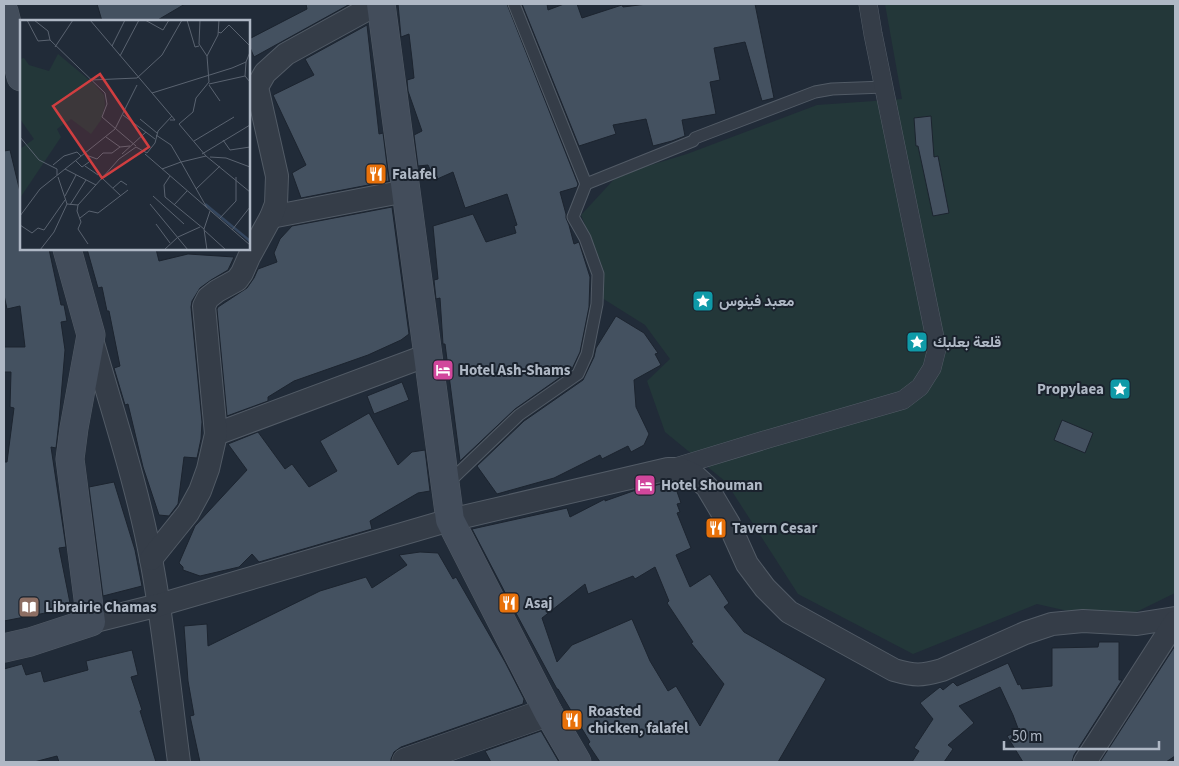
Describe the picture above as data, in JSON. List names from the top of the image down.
{
  "places": {
    "restaurant": [
      "Falafel",
      "Tavern Cesar",
      "Asaj",
      "Roasted chicken, falafel"
    ],
    "place": ["معبد فينوس", "قلعة بعلبك", "Propylaea"],
    "hotel": ["Hotel Ash-Shams", "Hotel Shouman"],
    "library": ["Librairie Chamas"]
  },
  "scale_bar": "50 m"
}
